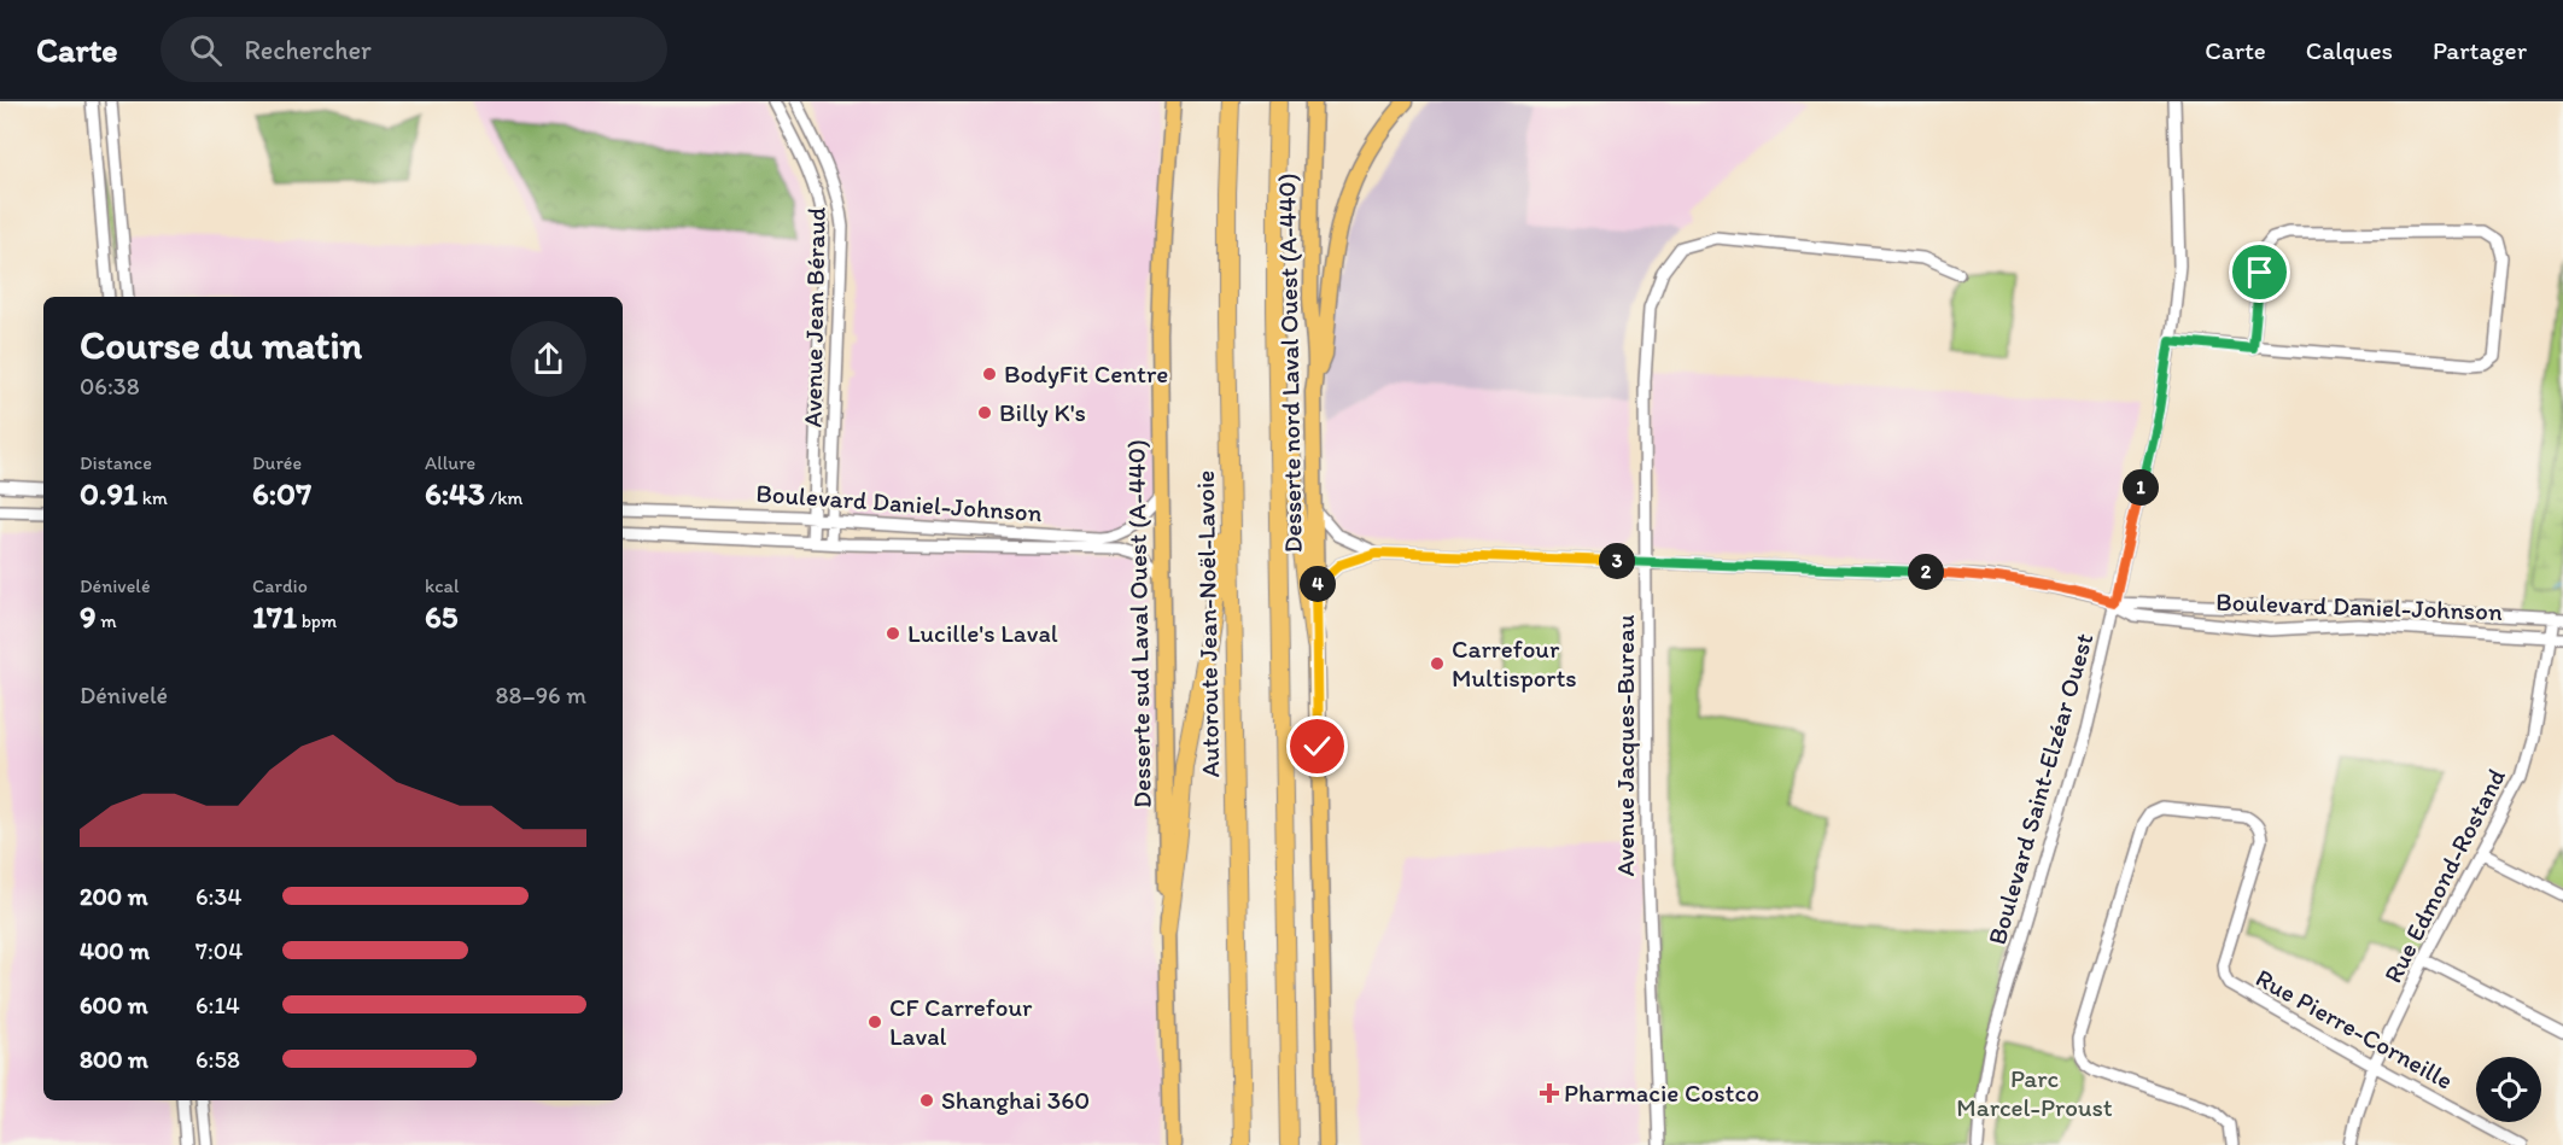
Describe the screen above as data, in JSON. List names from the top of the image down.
{
  "streets": {
    "highway": ["Autoroute Jean-Noël-Lavoie"],
    "main road": ["Desserte nord Laval Ouest (A-440)", "Desserte sud Laval Ouest (A-440)"],
    "street": [
      "Avenue Jean Béraud",
      "Boulevard Daniel-Johnson",
      "Avenue Jacques-Bureau",
      "Boulevard Saint-Elzéar Ouest",
      "Rue Edmond-Rostand",
      "Rue Pierre-Corneille"
    ]
  },
  "crossings": [
    ["Avenue Jean Béraud", "Boulevard Daniel-Johnson"],
    ["Desserte nord Laval Ouest (A-440)", "Boulevard Daniel-Johnson"],
    ["Boulevard Daniel-Johnson", "Desserte sud Laval Ouest (A-440)"],
    ["Boulevard Daniel-Johnson", "Avenue Jacques-Bureau"],
    ["Boulevard Daniel-Johnson", "Boulevard Saint-Elzéar Ouest"],
    ["Boulevard Daniel-Johnson", "Rue Edmond-Rostand"],
    ["Rue Edmond-Rostand", "Rue Pierre-Corneille"]
  ],
  "parks": ["Parc Marcel-Proust"],
  "places": {
    "other": [
      "BodyFit Centre",
      "Billy K's",
      "Lucille's Laval",
      "Carrefour Multisports",
      "CF Carrefour Laval",
      "Shanghai 360"
    ],
    "health": ["Pharmacie Costco"]
  },
  "page": {
    "header": "Carte",
    "search": "Rechercher",
    "nav": ["Carte", "Calques", "Partager"],
    "heading": ["Course du matin", "06:38"],
    "stats": [
      ["Distance", "0.91 km"],
      ["Durée", "6:07"],
      ["Allure", "6:43 /km"],
      ["Dénivelé", "9 m"],
      ["Cardio", "171 bpm"],
      ["kcal", "65"]
    ],
    "pins": [
      "1",
      "3",
      "2",
      "4"
    ],
    "chart": ["Dénivelé", "88–96 m"],
    "list": [
      {
        "name": "200 m",
        "note": "6:34"
      },
      {
        "name": "400 m",
        "note": "7:04"
      },
      {
        "name": "600 m",
        "note": "6:14"
      },
      {
        "name": "800 m",
        "note": "6:58"
      }
    ]
  }
}
